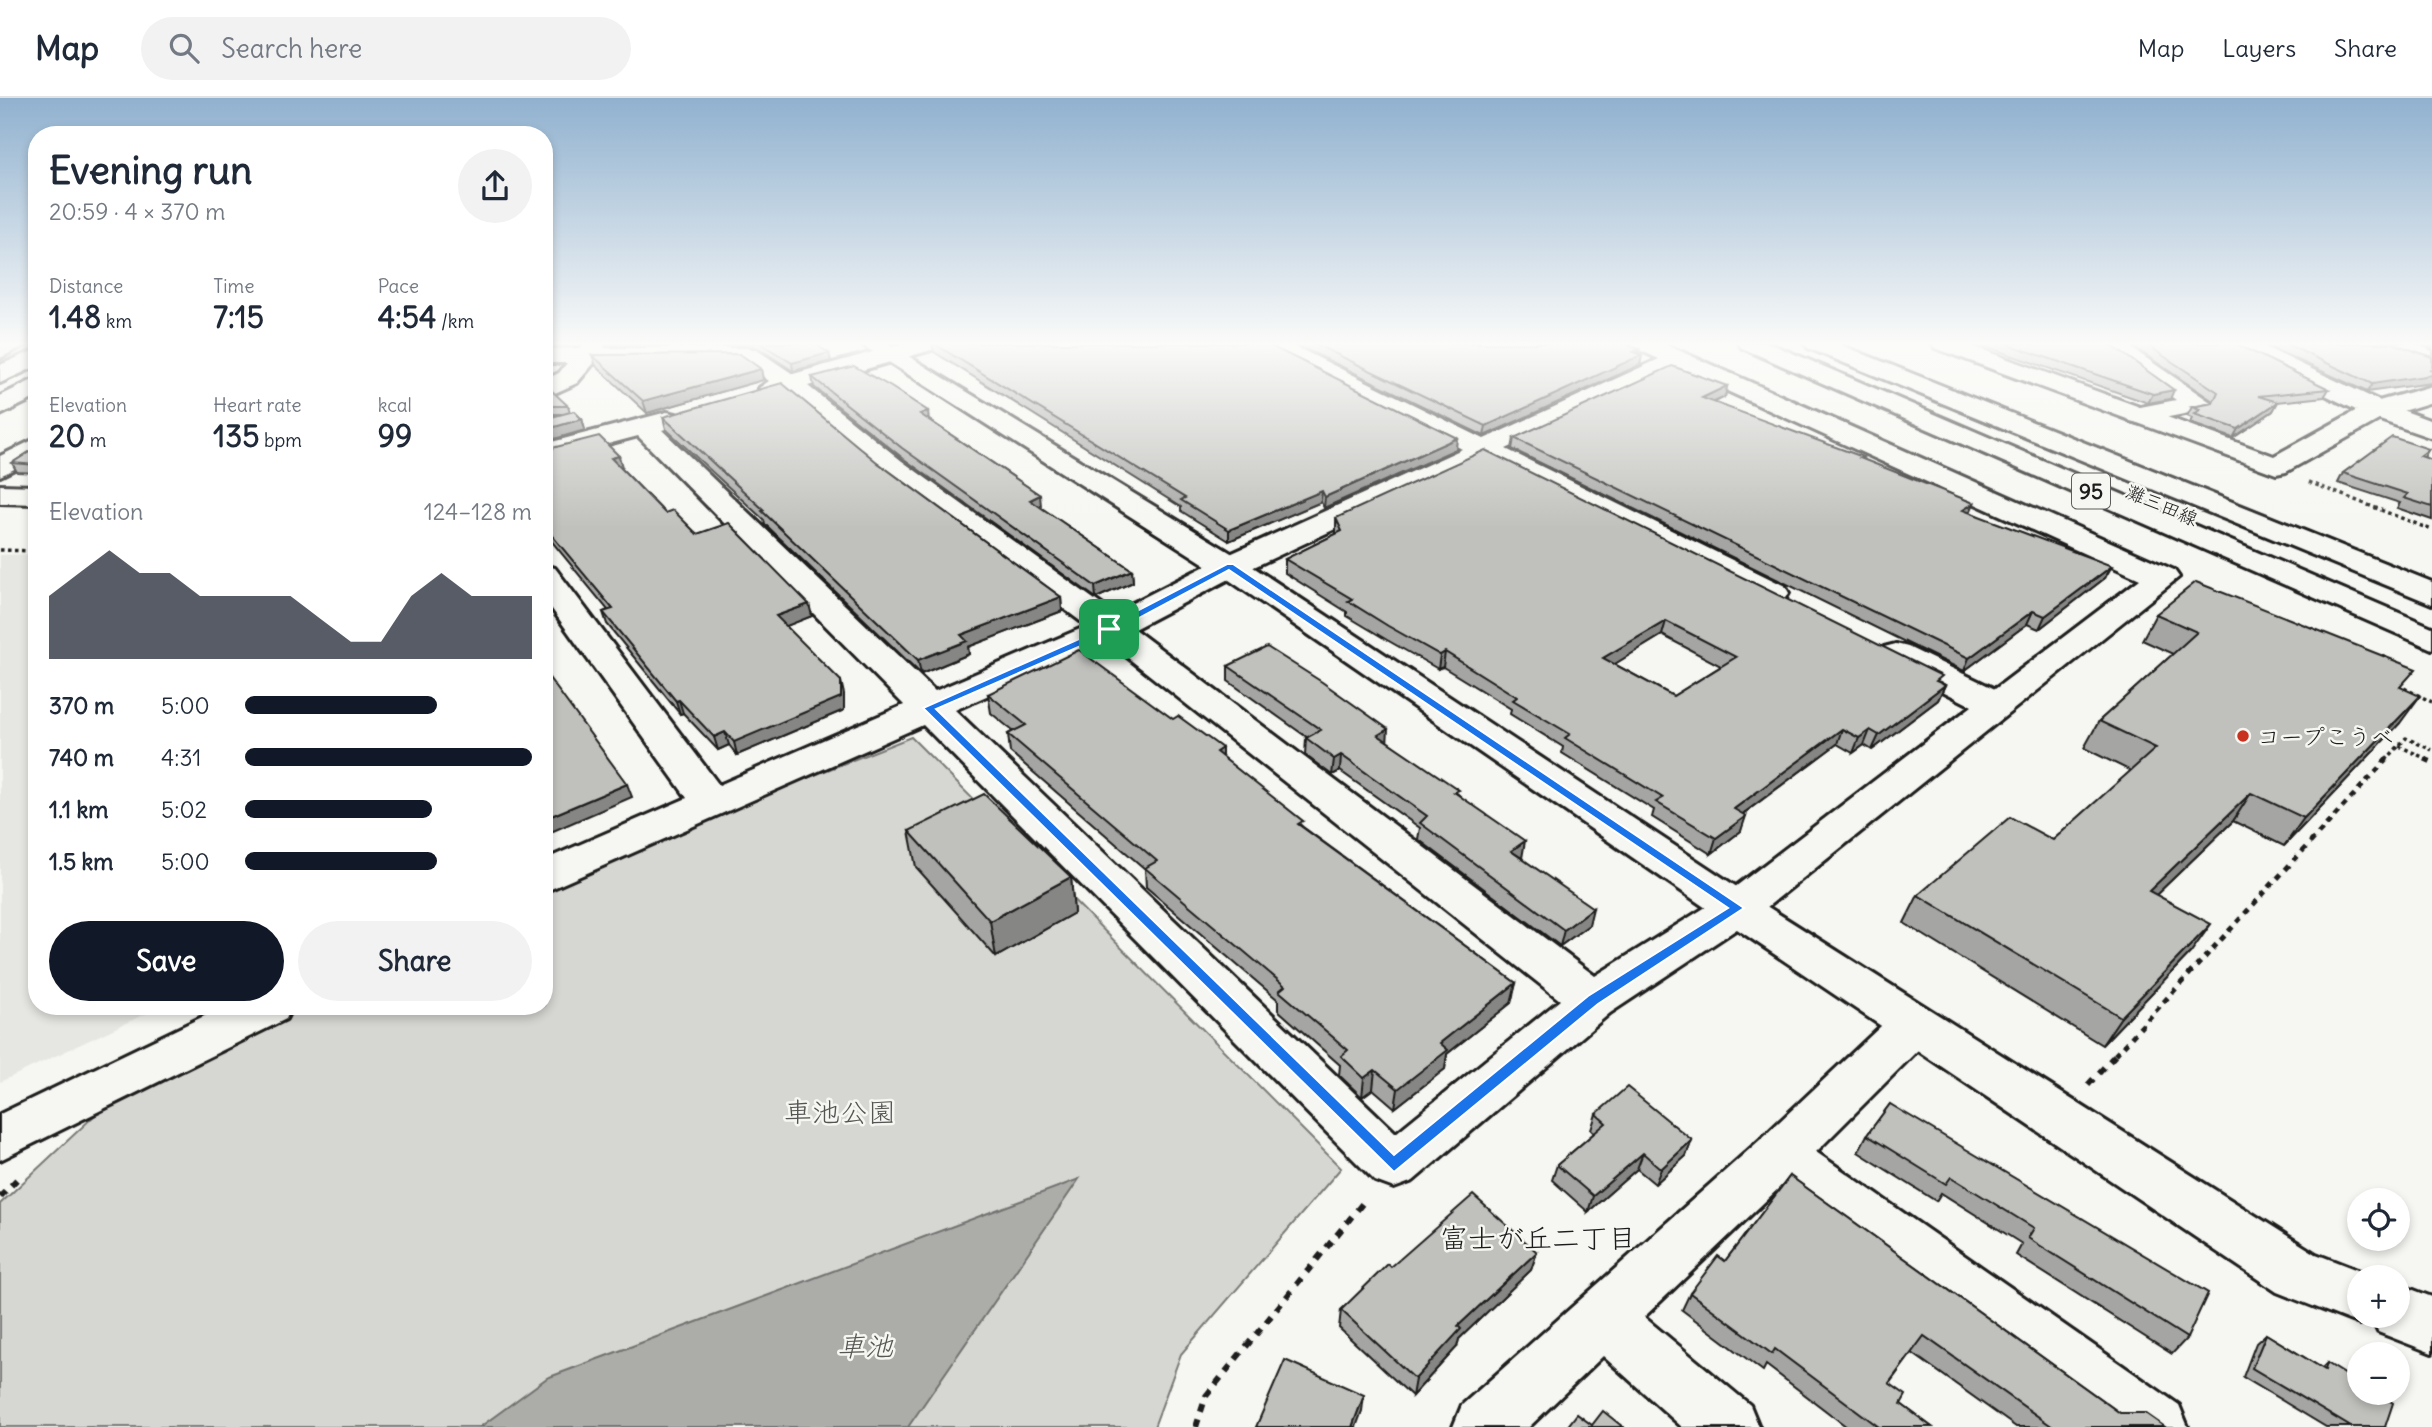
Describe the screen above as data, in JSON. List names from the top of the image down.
{
  "streets": {
    "street": ["95", "灘三田線"]
  },
  "districts": ["富士が丘二丁目"],
  "water": ["車池"],
  "parks": ["車池公園"],
  "places": ["コープこうべ"],
  "page": {
    "header": "Map",
    "search": "Search here",
    "nav": ["Map", "Layers", "Share"],
    "heading": ["Evening run", "20:59 · 4 × 370 m"],
    "stats": [
      ["Distance", "1.48 km"],
      ["Time", "7:15"],
      ["Pace", "4:54 /km"],
      ["Elevation", "20 m"],
      ["Heart rate", "135 bpm"],
      ["kcal", "99"]
    ],
    "chart": ["Elevation", "124–128 m"],
    "list": [
      {
        "name": "370 m",
        "note": "5:00"
      },
      {
        "name": "740 m",
        "note": "4:31"
      },
      {
        "name": "1.1 km",
        "note": "5:02"
      },
      {
        "name": "1.5 km",
        "note": "5:00"
      }
    ],
    "buttons": ["Save", "Share"],
    "map_buttons": ["+", "−"]
  }
}
